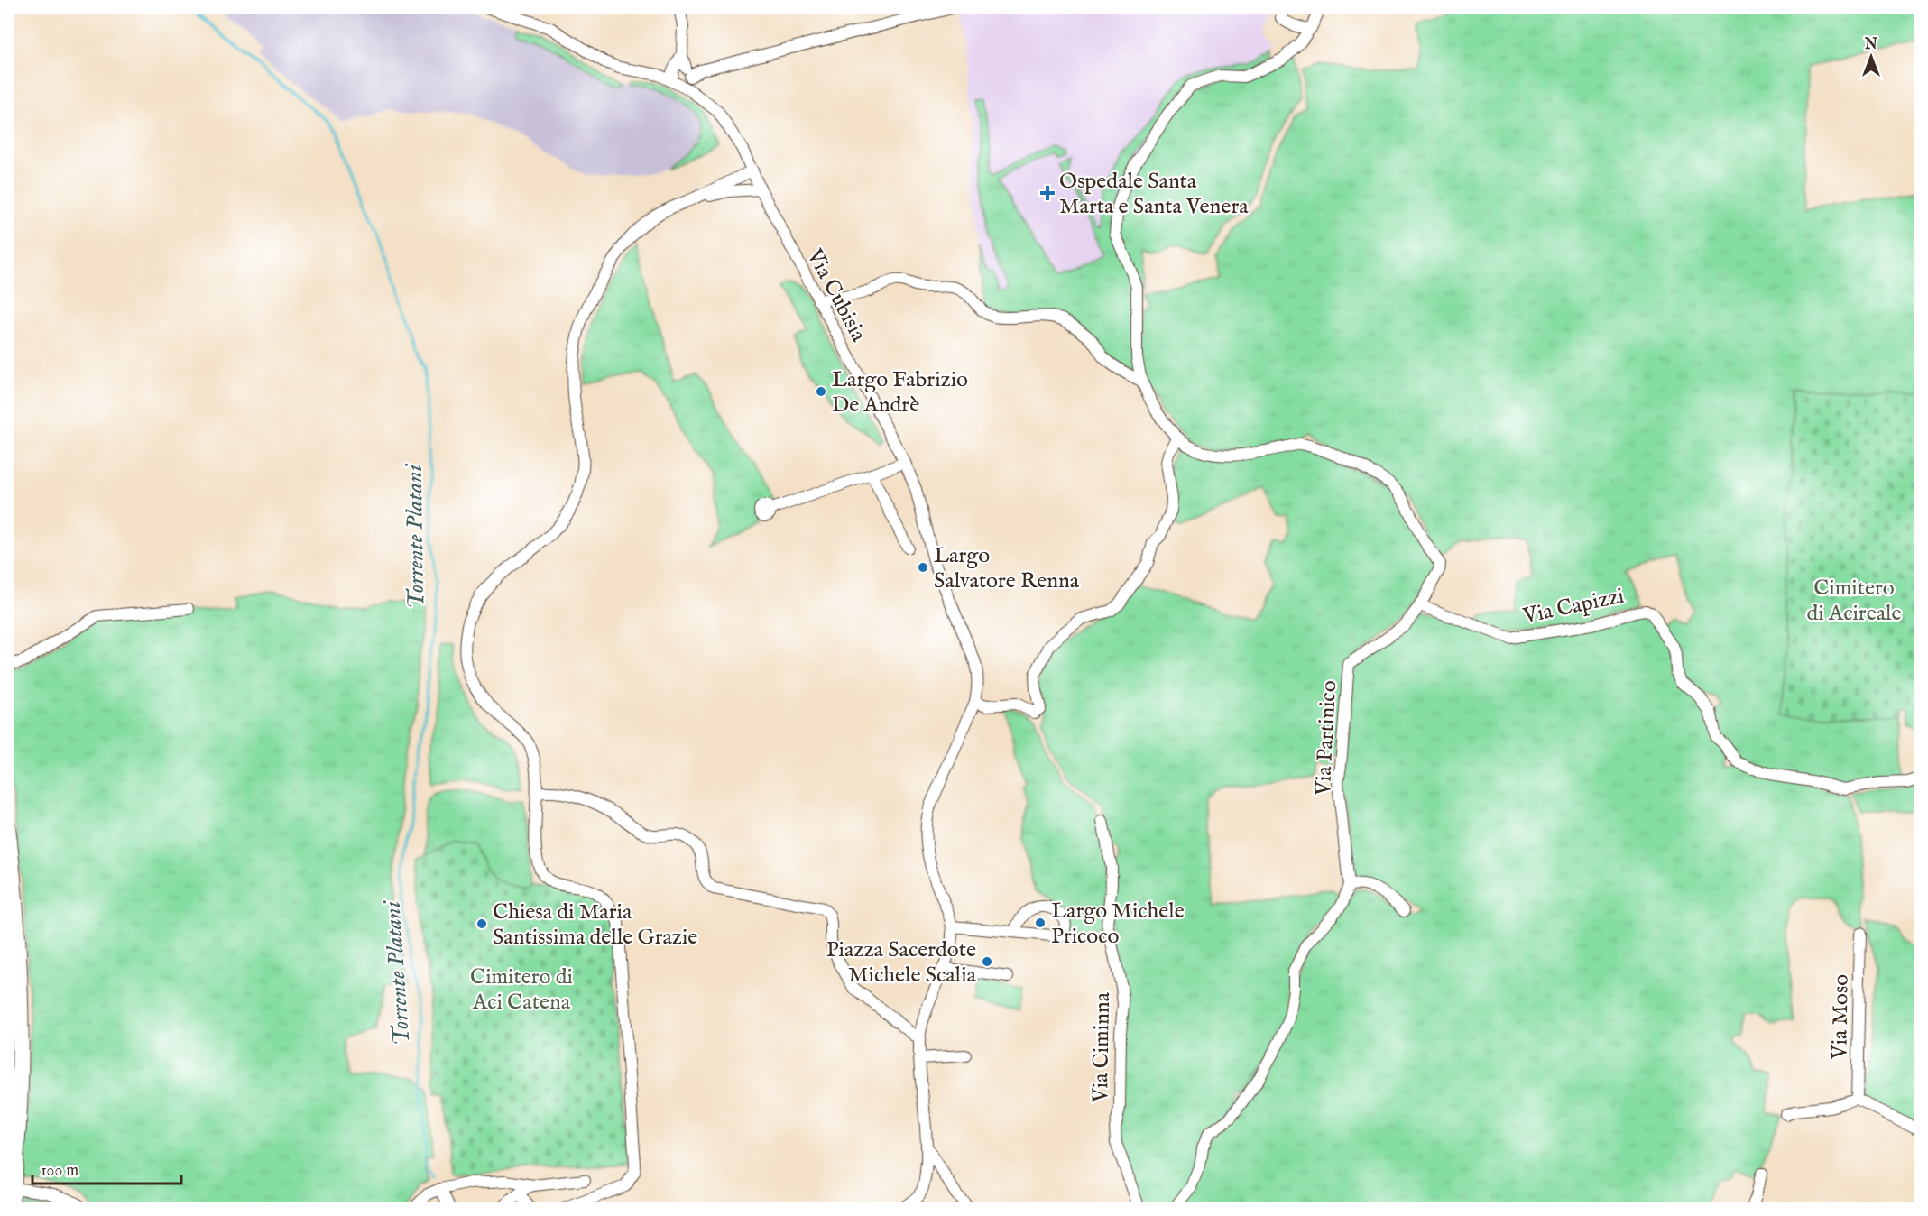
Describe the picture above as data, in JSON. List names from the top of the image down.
{
  "streets": {
    "street": [
      "Via Cubisia",
      "Via Capizzi",
      "Via Partinico",
      "Via Moso",
      "Via Ciminna"
    ]
  },
  "crossings": [
    ["Via Capizzi", "Via Partinico"]
  ],
  "water": ["Torrente Platani"],
  "parks": ["Cimitero di Acireale", "Cimitero di Aci Catena"],
  "places": {
    "health": ["Ospedale Santa Marta e Santa Venera"],
    "other": [
      "Largo Fabrizio De Andrè",
      "Largo Salvatore Renna",
      "Largo Michele Pricoco",
      "Chiesa di Maria Santissima delle Grazie",
      "Piazza Sacerdote Michele Scalia"
    ]
  },
  "scale_bar": "100 m",
  "north": "top"
}
